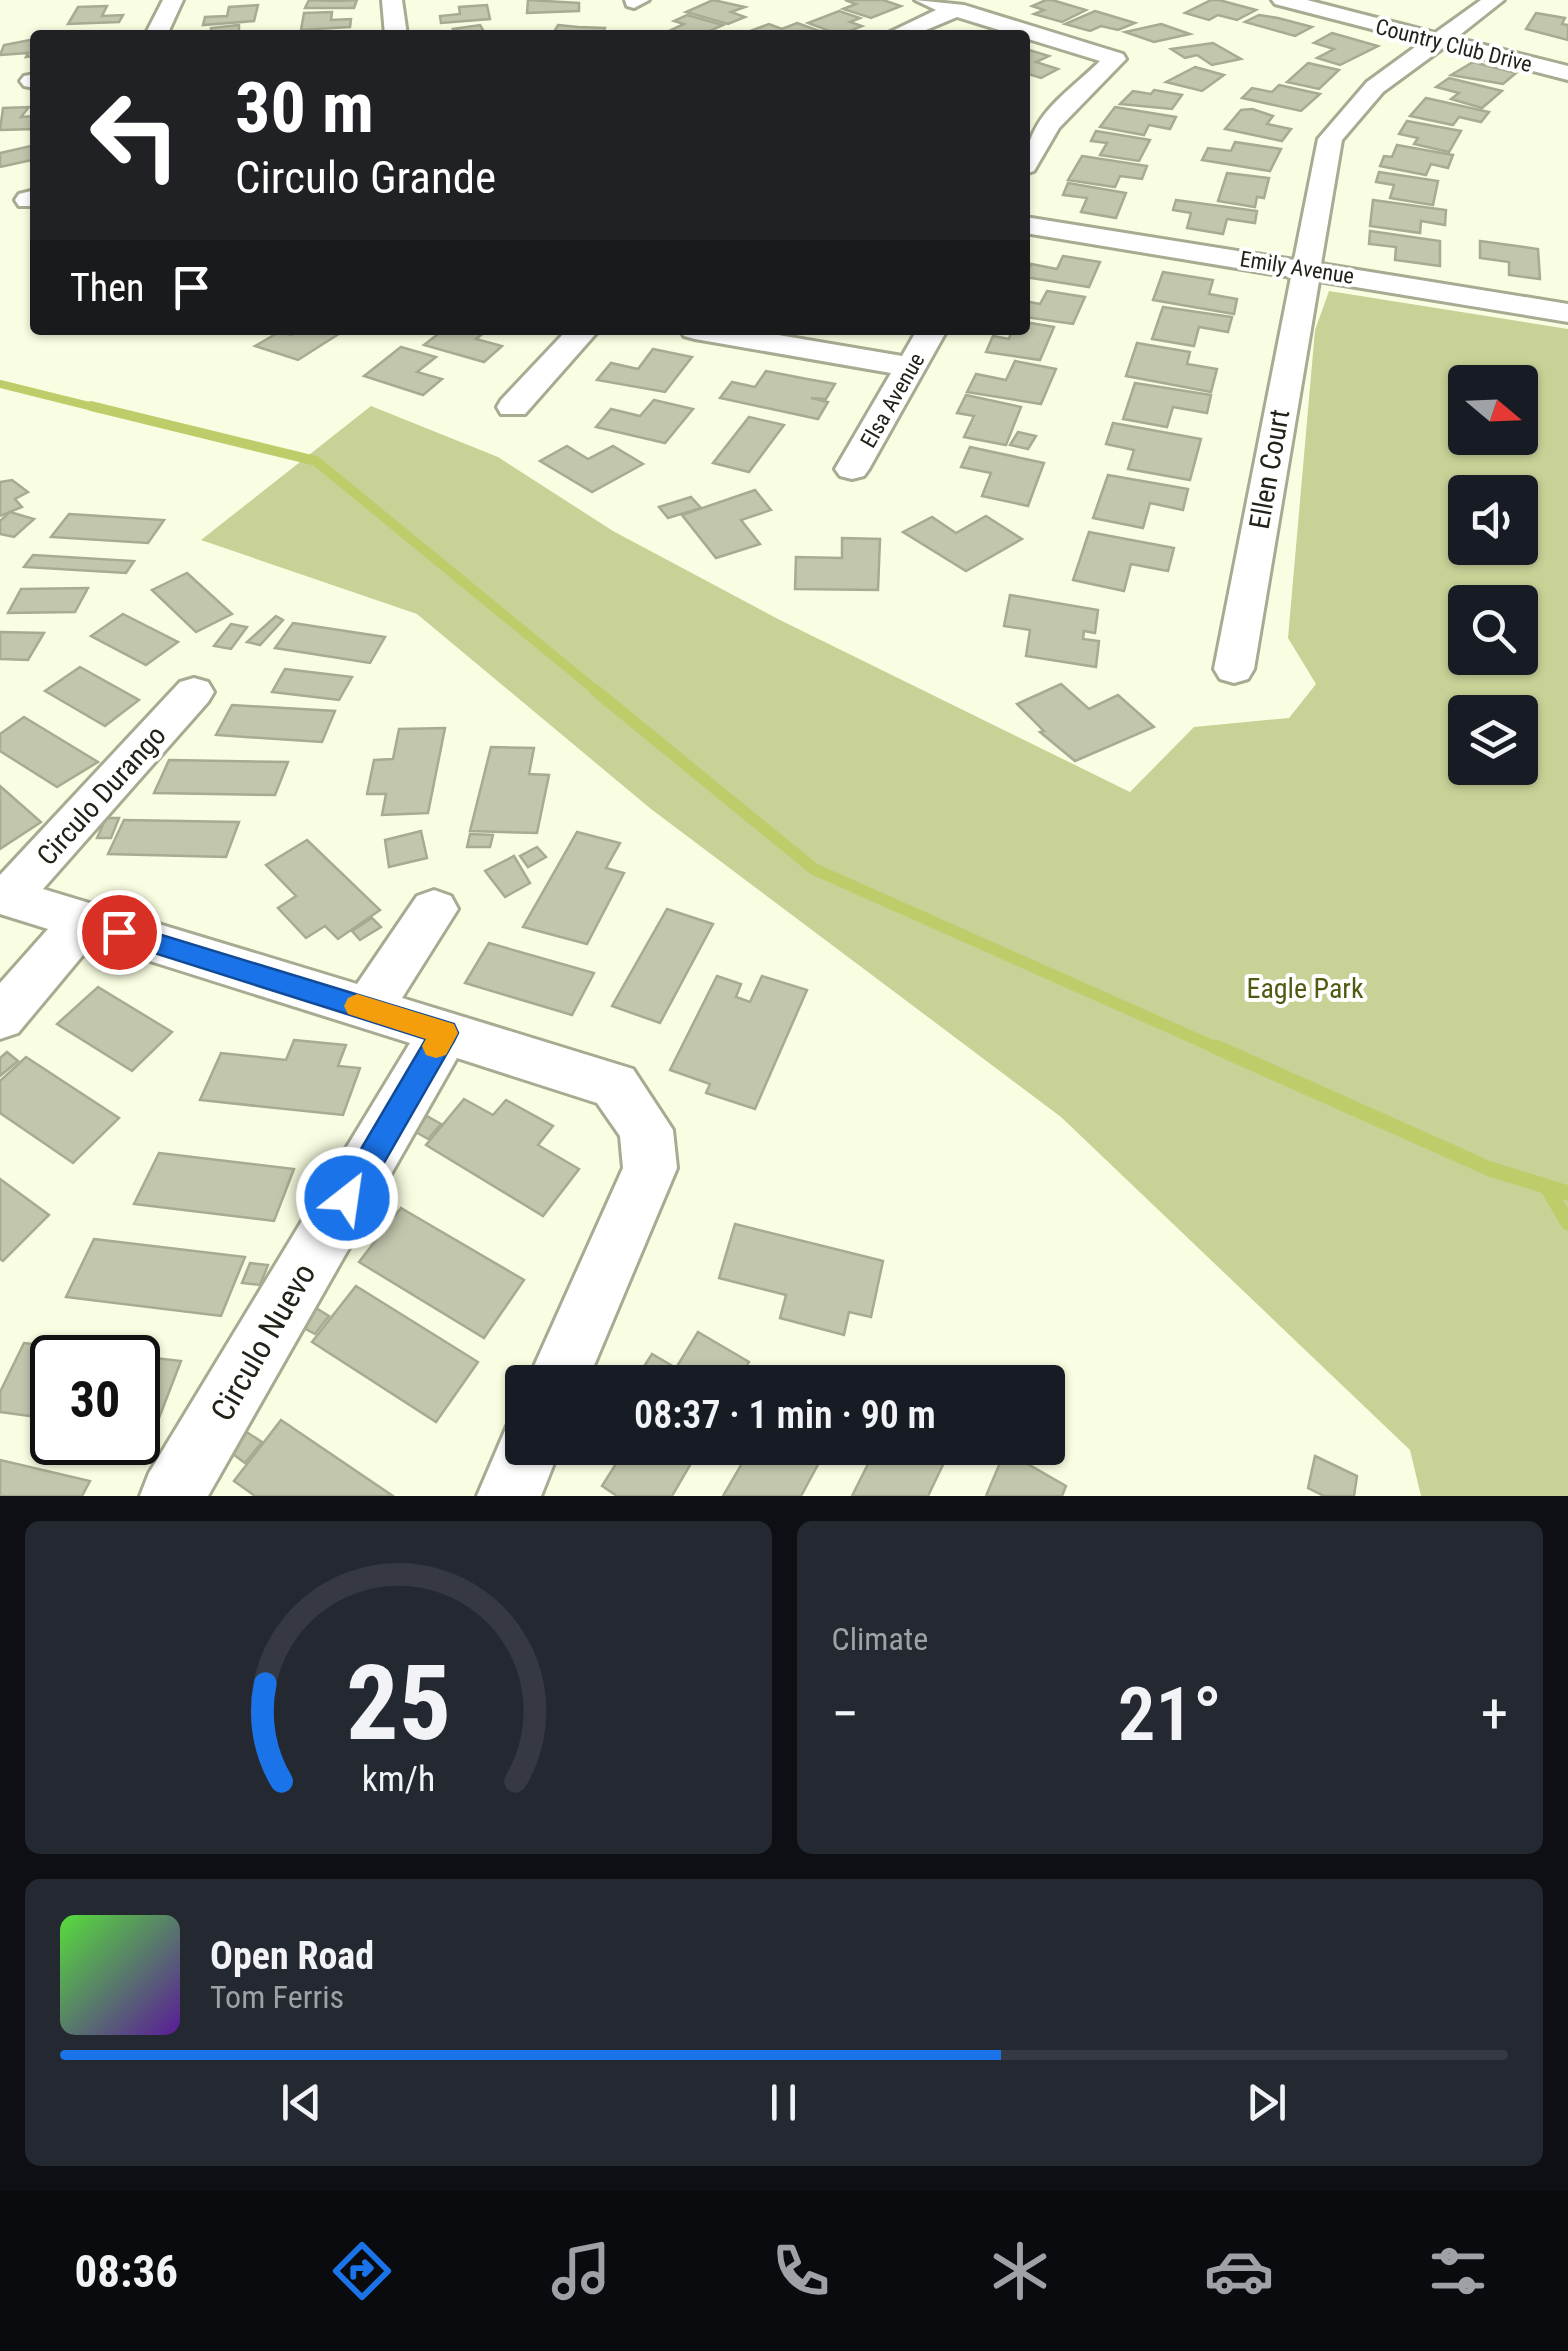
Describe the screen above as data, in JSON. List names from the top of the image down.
{
  "streets": {
    "street": [
      "Country Club Drive",
      "Emily Avenue",
      "Elsa Avenue",
      "Ellen Court",
      "Circulo Durango",
      "Circulo Nuevo"
    ]
  },
  "crossings": [
    ["Country Club Drive", "Ellen Court"],
    ["Emily Avenue", "Ellen Court"]
  ],
  "parks": ["Eagle Park"],
  "north": "right",
  "page": {
    "turn": ["30 m", "Circulo Grande"],
    "then": "Then",
    "limit": "30",
    "trip": "08:37 · 1 min · 90 m",
    "tile": "Climate",
    "heat": ["−", "21°", "+"],
    "song": ["Open Road", "Tom Ferris"],
    "tabs": "08:36",
    "gauge": ["25", "km/h"]
  }
}
